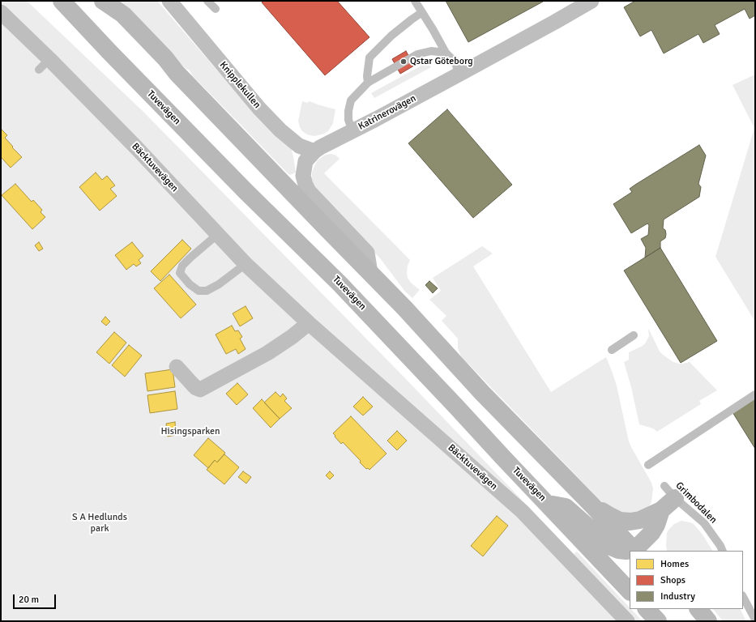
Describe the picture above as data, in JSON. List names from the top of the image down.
{
  "streets": {
    "main road": ["Tuvevägen"],
    "street": ["Knipplekullen", "Katrinerovägen", "Bäcktuvevägen"],
    "lane": ["Grimbodalen"]
  },
  "crossings": [
    ["Knipplekullen", "Katrinerovägen"]
  ],
  "parks": ["Hisingsparken", "S A Hedlunds park"],
  "places": ["Qstar Göteborg"],
  "legend": ["Homes", "Shops", "Industry"],
  "scale_bar": "20 m"
}
